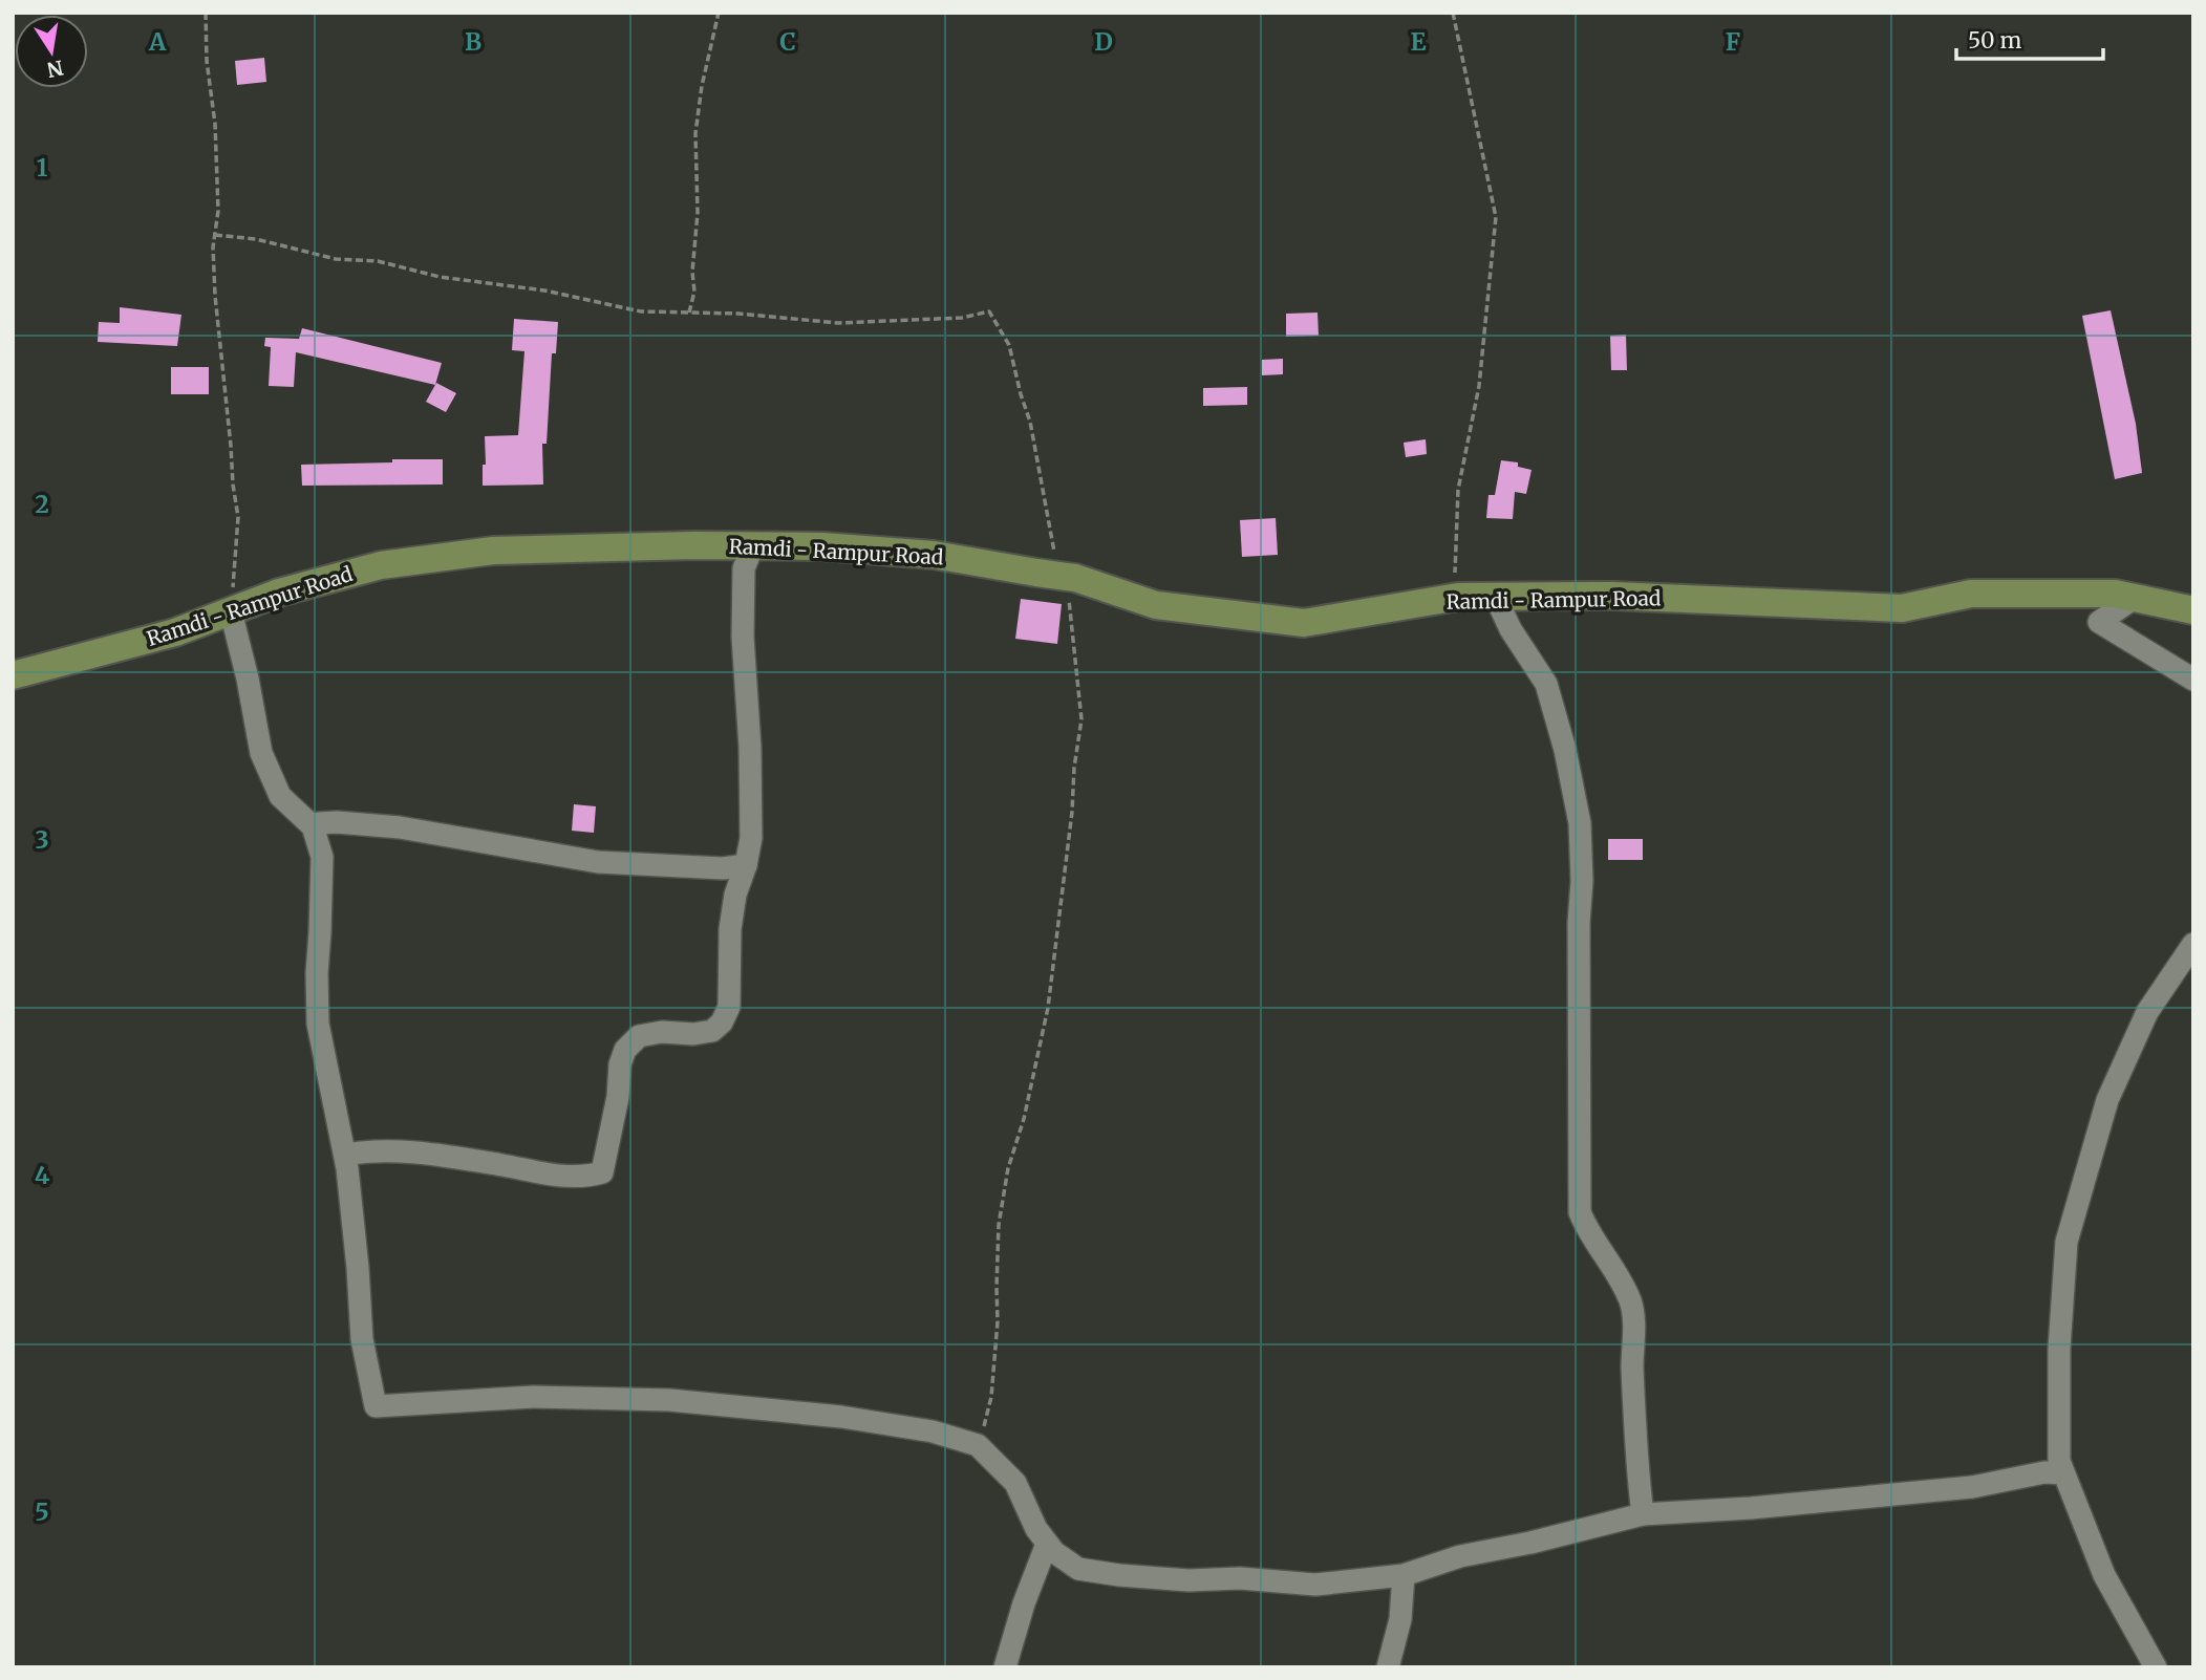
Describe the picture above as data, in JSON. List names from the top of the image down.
{
  "streets": {
    "main road": ["Ramdi - Rampur Road"]
  },
  "scale_bar": "50 m",
  "north": "bottom",
  "grid": {
    "columns": [
      "A",
      "B",
      "C",
      "D",
      "E",
      "F"
    ],
    "rows": [
      "1",
      "2",
      "3",
      "4",
      "5"
    ]
  }
}
